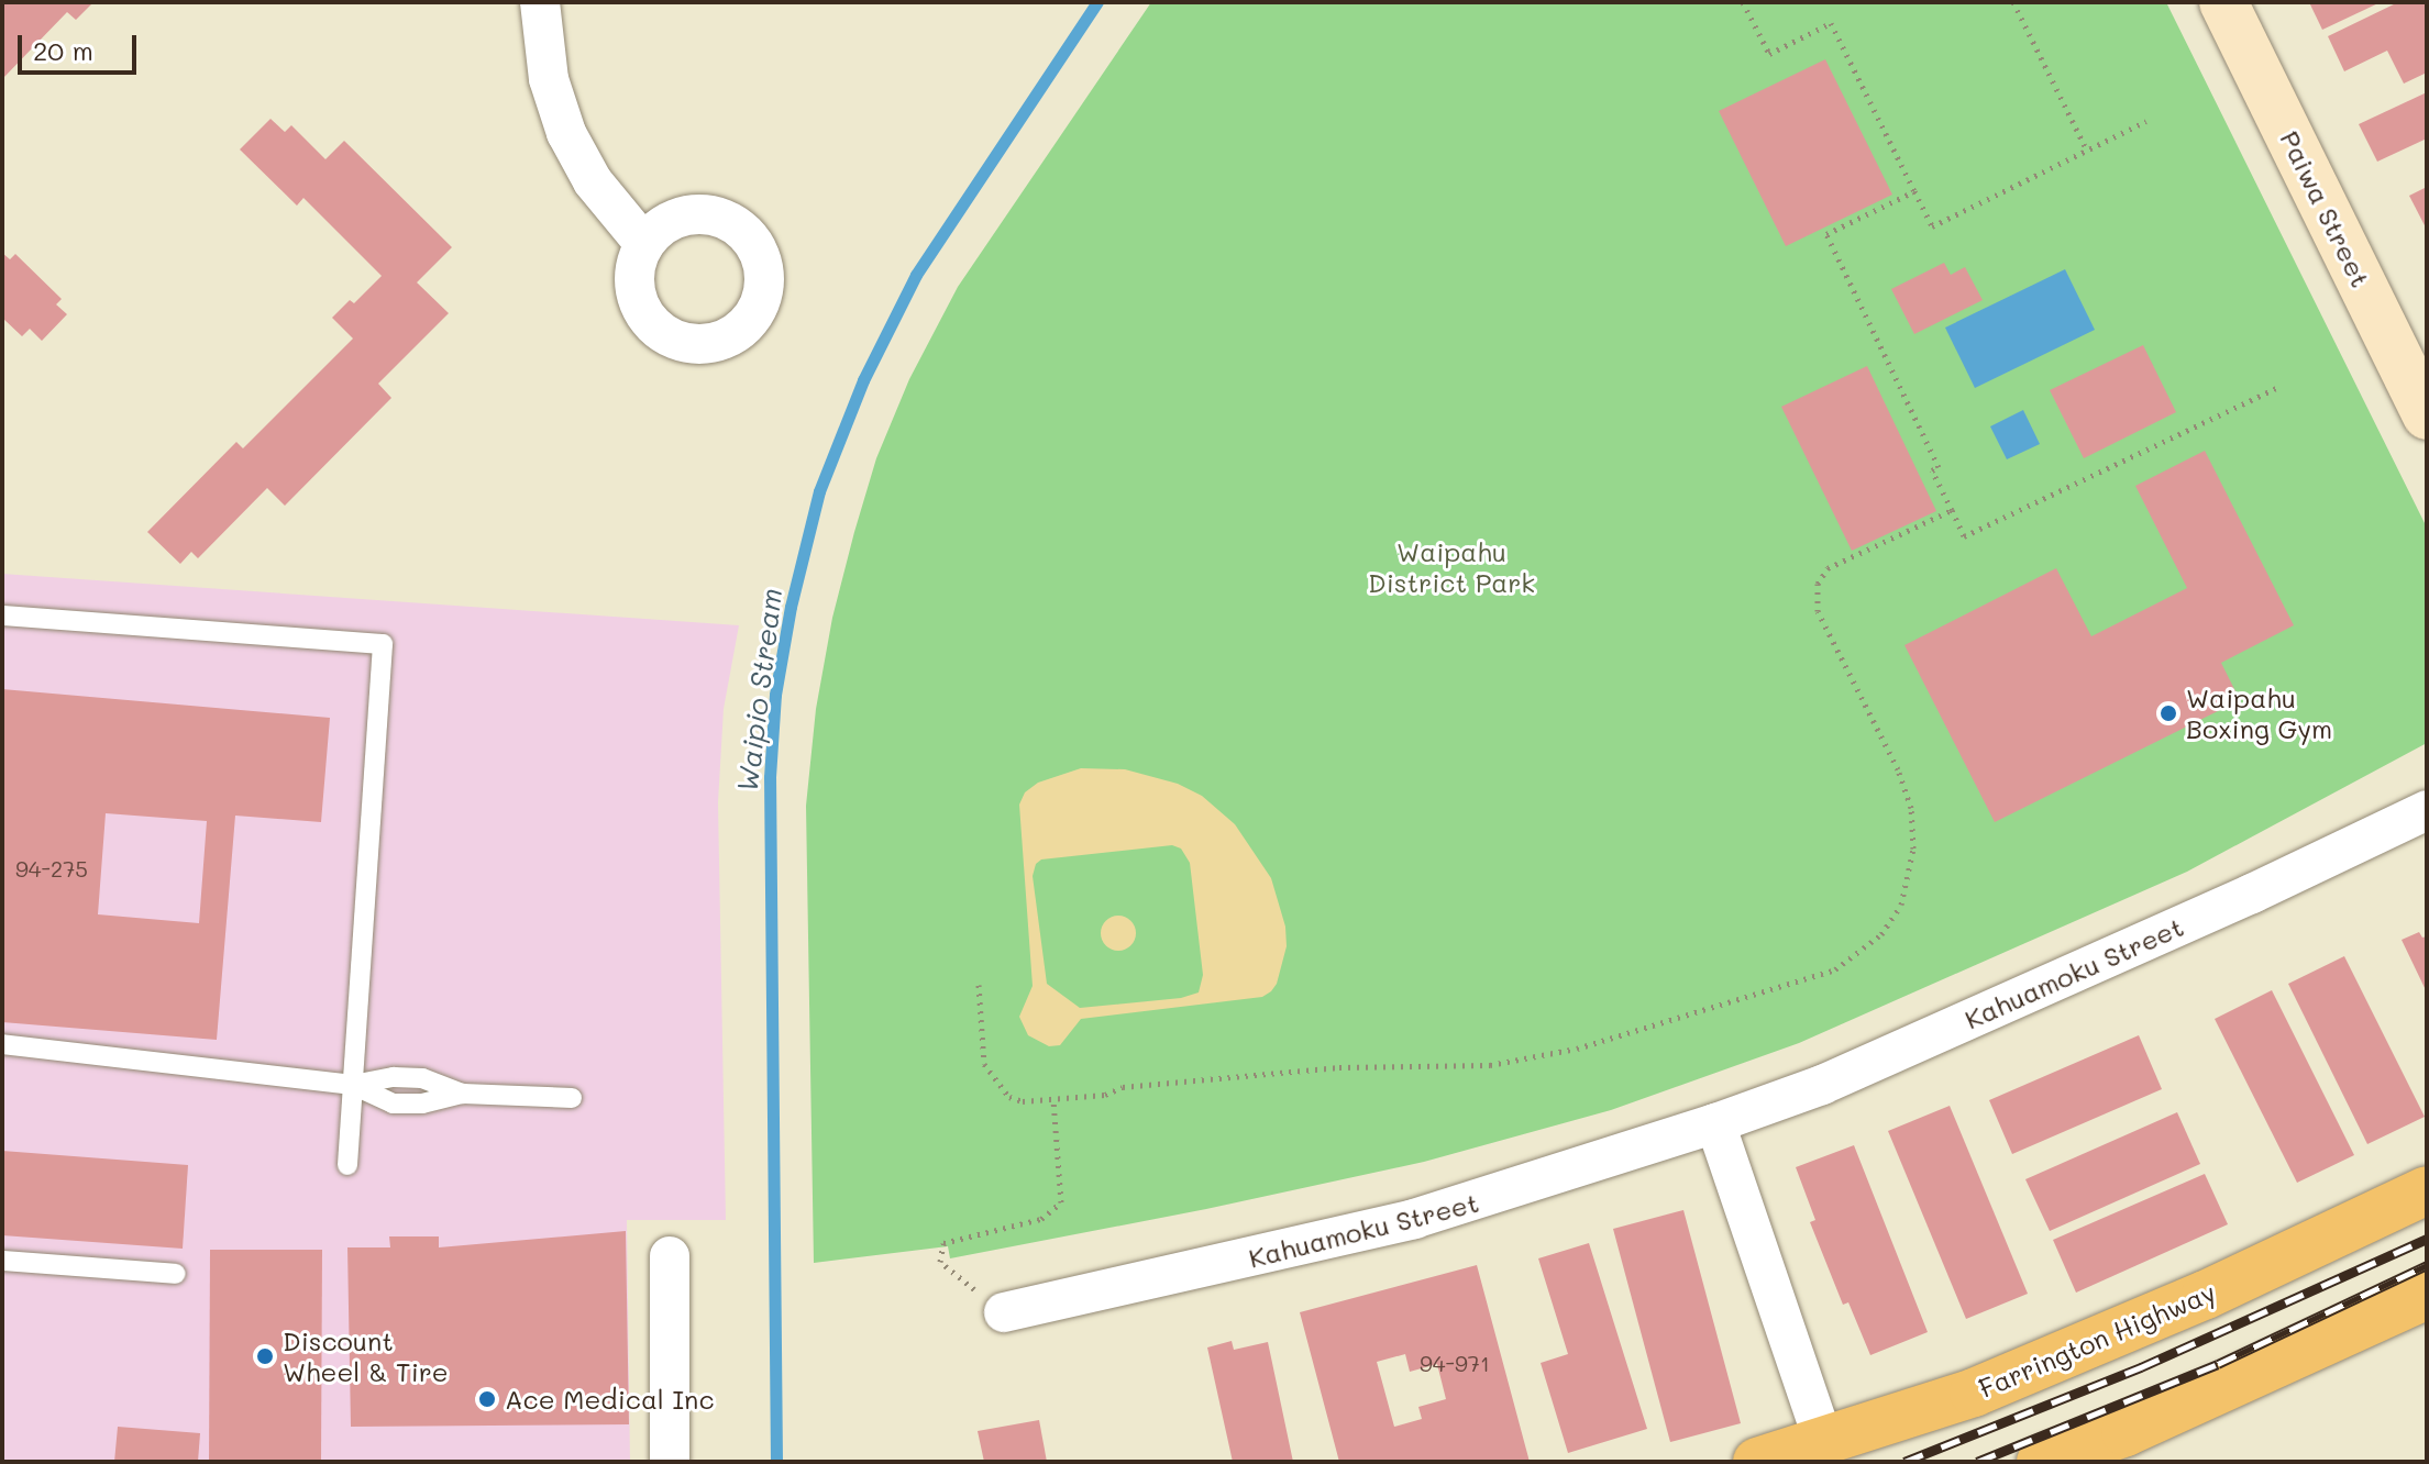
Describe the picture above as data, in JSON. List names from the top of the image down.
{
  "streets": {
    "main road": ["Farrington Highway"],
    "street": ["Paiwa Street", "Kahuamoku Street"]
  },
  "water": ["Waipio Stream"],
  "parks": ["Waipahu District Park"],
  "places": ["Waipahu Boxing Gym", "Discount Wheel & Tire", "Ace Medical Inc"],
  "house_numbers": ["94-275", "94-971"],
  "scale_bar": "20 m"
}
